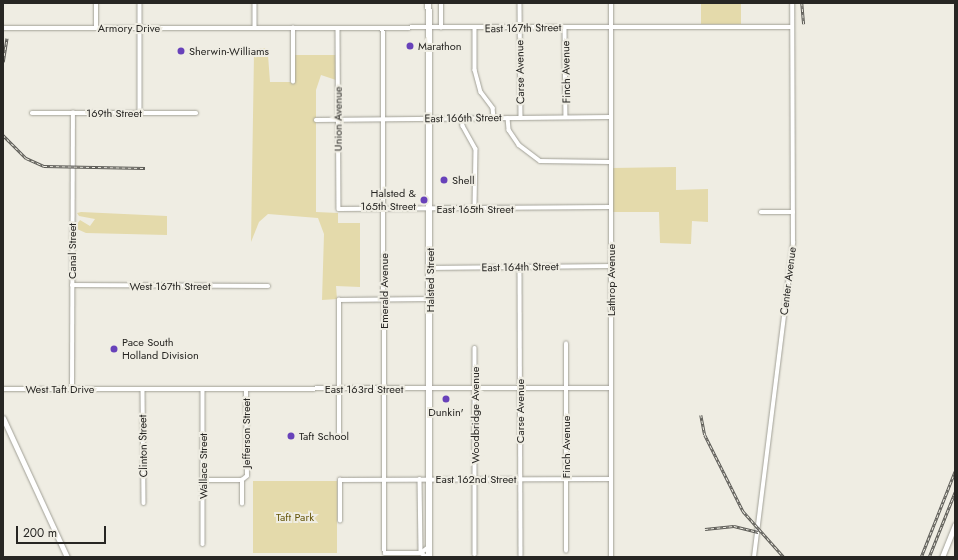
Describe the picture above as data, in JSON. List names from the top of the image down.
{
  "streets": {
    "main road": ["Halsted Street"],
    "street": [
      "Armory Drive",
      "East 167th Street",
      "Carse Avenue",
      "Finch Avenue",
      "169th Street",
      "East 166th Street",
      "Union Avenue",
      "East 165th Street",
      "Canal Street",
      "East 164th Street",
      "Lathrop Avenue",
      "Center Avenue",
      "West 167th Street",
      "Emerald Avenue",
      "West Taft Drive",
      "East 163rd Street",
      "Woodbridge Avenue",
      "Jefferson Street",
      "Clinton Street",
      "Wallace Street",
      "East 162nd Street"
    ]
  },
  "crossings": [
    ["Armory Drive", "East 167th Street"],
    ["East 167th Street", "Carse Avenue"],
    ["East 167th Street", "Finch Avenue"],
    ["East 167th Street", "Union Avenue"],
    ["East 167th Street", "Halsted Street"],
    ["East 167th Street", "Lathrop Avenue"],
    ["East 167th Street", "Center Avenue"],
    ["East 167th Street", "Emerald Avenue"],
    ["Carse Avenue", "East 166th Street"],
    ["Carse Avenue", "East 164th Street"],
    ["Carse Avenue", "East 163rd Street"],
    ["Carse Avenue", "East 162nd Street"],
    ["Finch Avenue", "East 166th Street"],
    ["Finch Avenue", "East 163rd Street"],
    ["Finch Avenue", "East 162nd Street"],
    ["169th Street", "Canal Street"],
    ["East 166th Street", "Union Avenue"],
    ["East 166th Street", "Halsted Street"],
    ["East 166th Street", "Lathrop Avenue"],
    ["East 166th Street", "Emerald Avenue"],
    ["Union Avenue", "East 165th Street"],
    ["East 165th Street", "Halsted Street"],
    ["East 165th Street", "Lathrop Avenue"],
    ["East 165th Street", "Emerald Avenue"],
    ["Canal Street", "West 167th Street"],
    ["Canal Street", "West Taft Drive"],
    ["East 164th Street", "Halsted Street"],
    ["East 164th Street", "Lathrop Avenue"],
    ["Halsted Street", "East 163rd Street"],
    ["Halsted Street", "East 162nd Street"],
    ["Lathrop Avenue", "East 163rd Street"],
    ["Lathrop Avenue", "East 162nd Street"],
    ["Emerald Avenue", "East 163rd Street"],
    ["Emerald Avenue", "East 162nd Street"],
    ["West Taft Drive", "East 163rd Street"],
    ["East 163rd Street", "Woodbridge Avenue"],
    ["East 163rd Street", "Jefferson Street"],
    ["East 163rd Street", "Clinton Street"],
    ["East 163rd Street", "Wallace Street"],
    ["Woodbridge Avenue", "East 162nd Street"]
  ],
  "parks": ["Taft Park"],
  "places": [
    "Marathon",
    "Sherwin-Williams",
    "Shell",
    "Halsted & 165th Street",
    "Pace South Holland Division",
    "Dunkin'",
    "Taft School"
  ],
  "scale_bar": "200 m"
}
